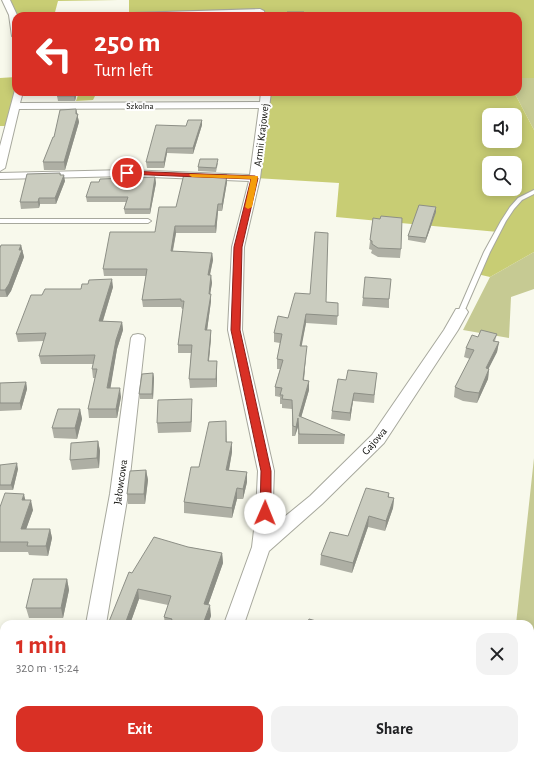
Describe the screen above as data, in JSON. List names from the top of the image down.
{
  "streets": {
    "street": [
      "Szkolna",
      "Armii Krajowej",
      "Gajowa",
      "Jałowcowa"
    ]
  },
  "crossings": [
    ["Szkolna", "Armii Krajowej"],
    ["Armii Krajowej", "Gajowa"]
  ],
  "page": {
    "turn": ["250 m", "Turn left"],
    "heading": ["1 min", "320 m · 15:24"],
    "buttons": ["Exit", "Share"]
  }
}
